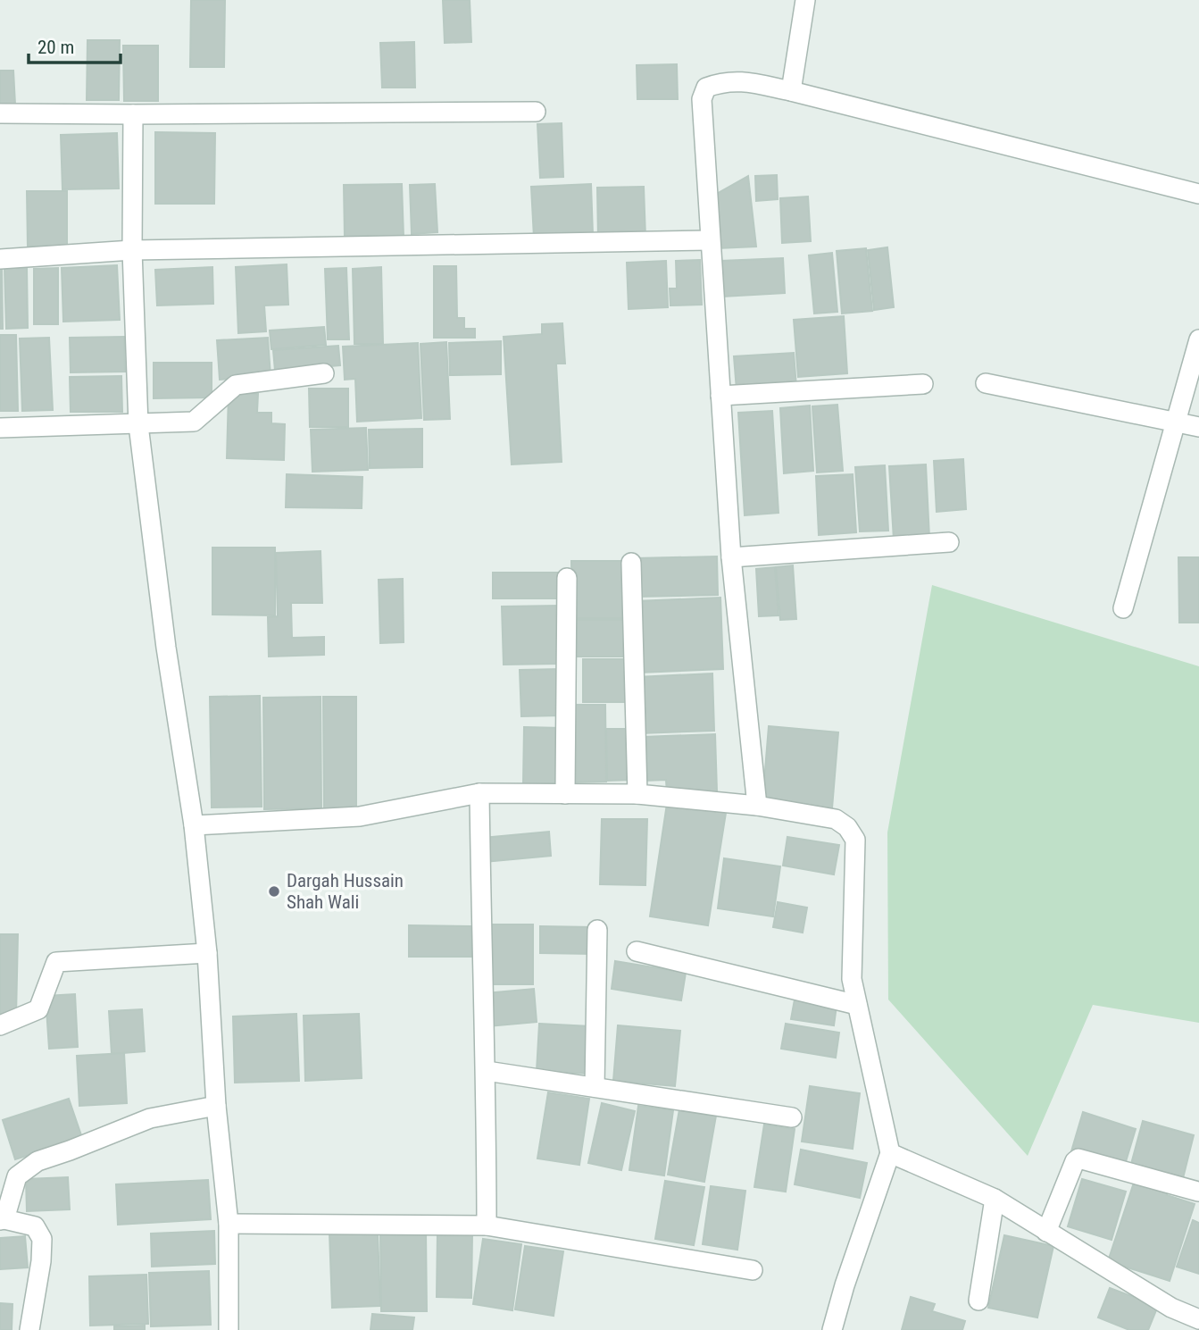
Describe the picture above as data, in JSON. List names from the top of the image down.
{
  "places": ["Dargah Hussain Shah Wali"],
  "scale_bar": "20 m"
}
